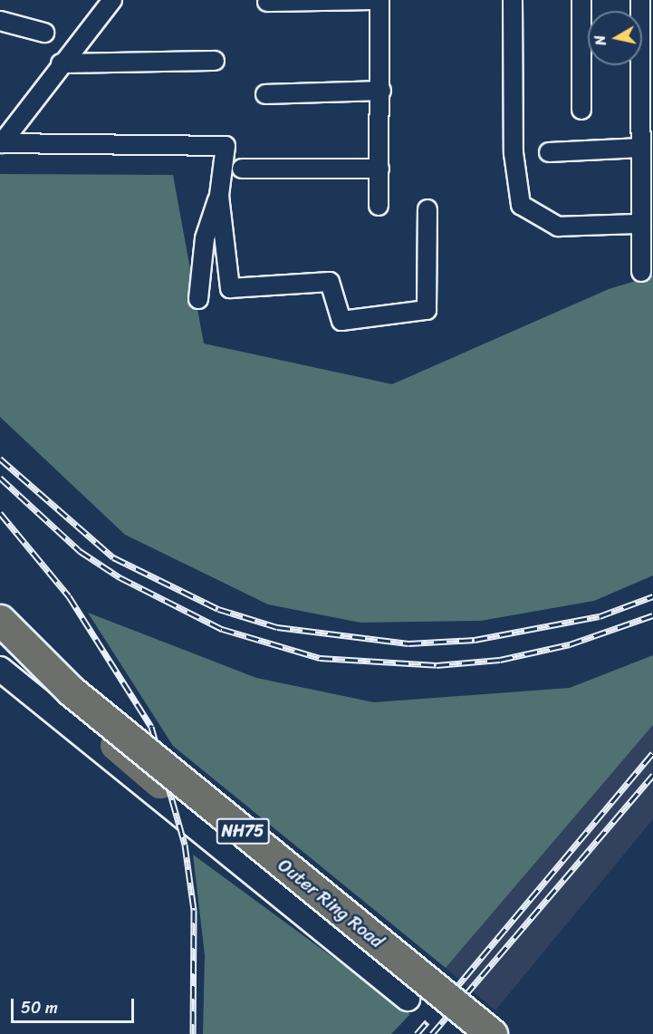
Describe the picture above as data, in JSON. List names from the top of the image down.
{
  "streets": {
    "highway": ["NH75", "Outer Ring Road"]
  },
  "scale_bar": "50 m",
  "north": "left"
}
